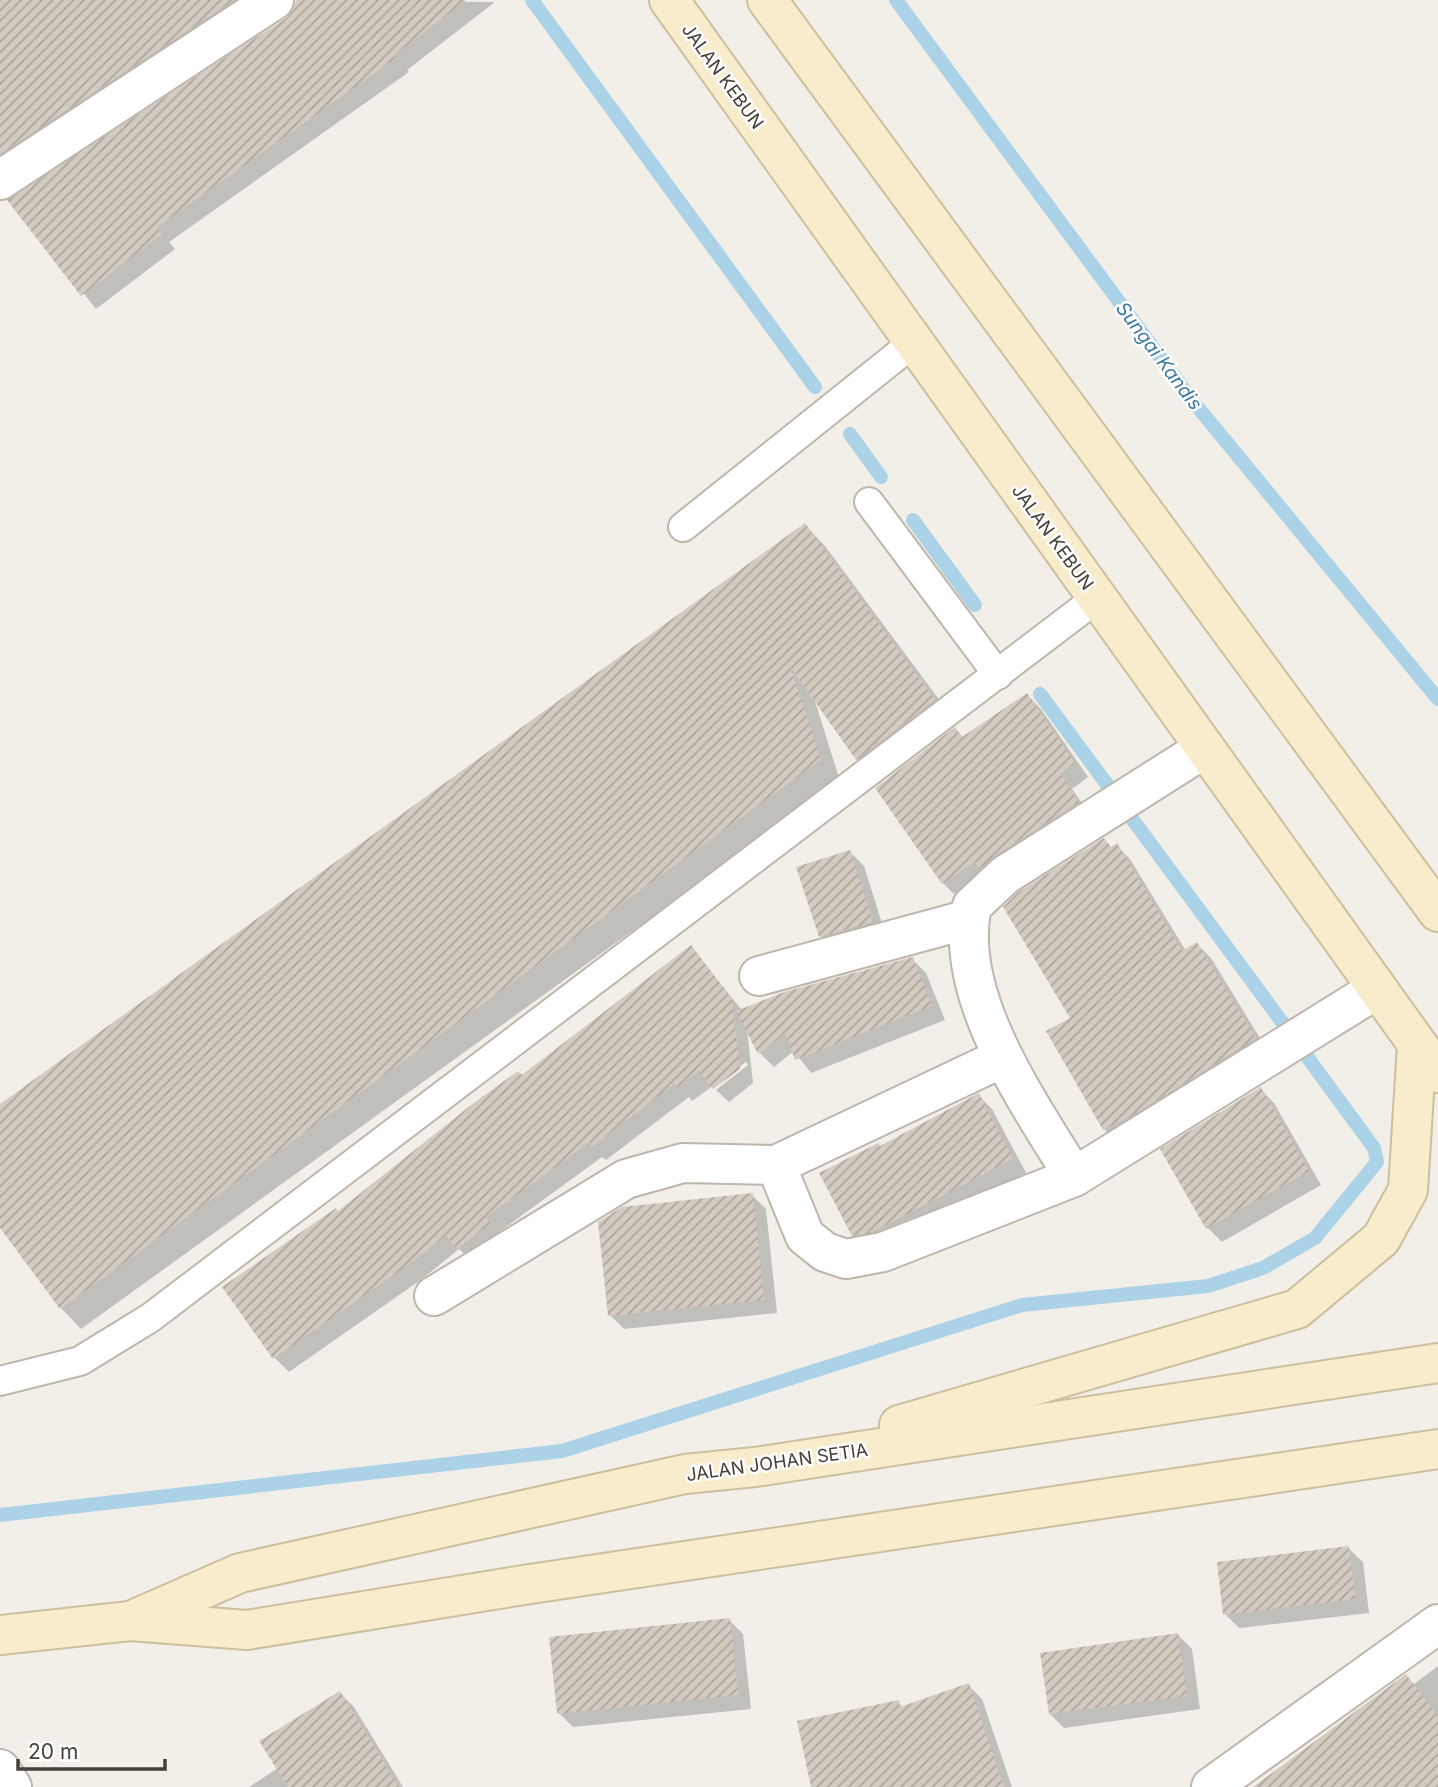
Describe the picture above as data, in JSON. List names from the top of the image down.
{
  "streets": {
    "main road": ["JALAN KEBUN", "JALAN JOHAN SETIA"]
  },
  "water": ["Sungai Kandis"],
  "scale_bar": "20 m"
}
